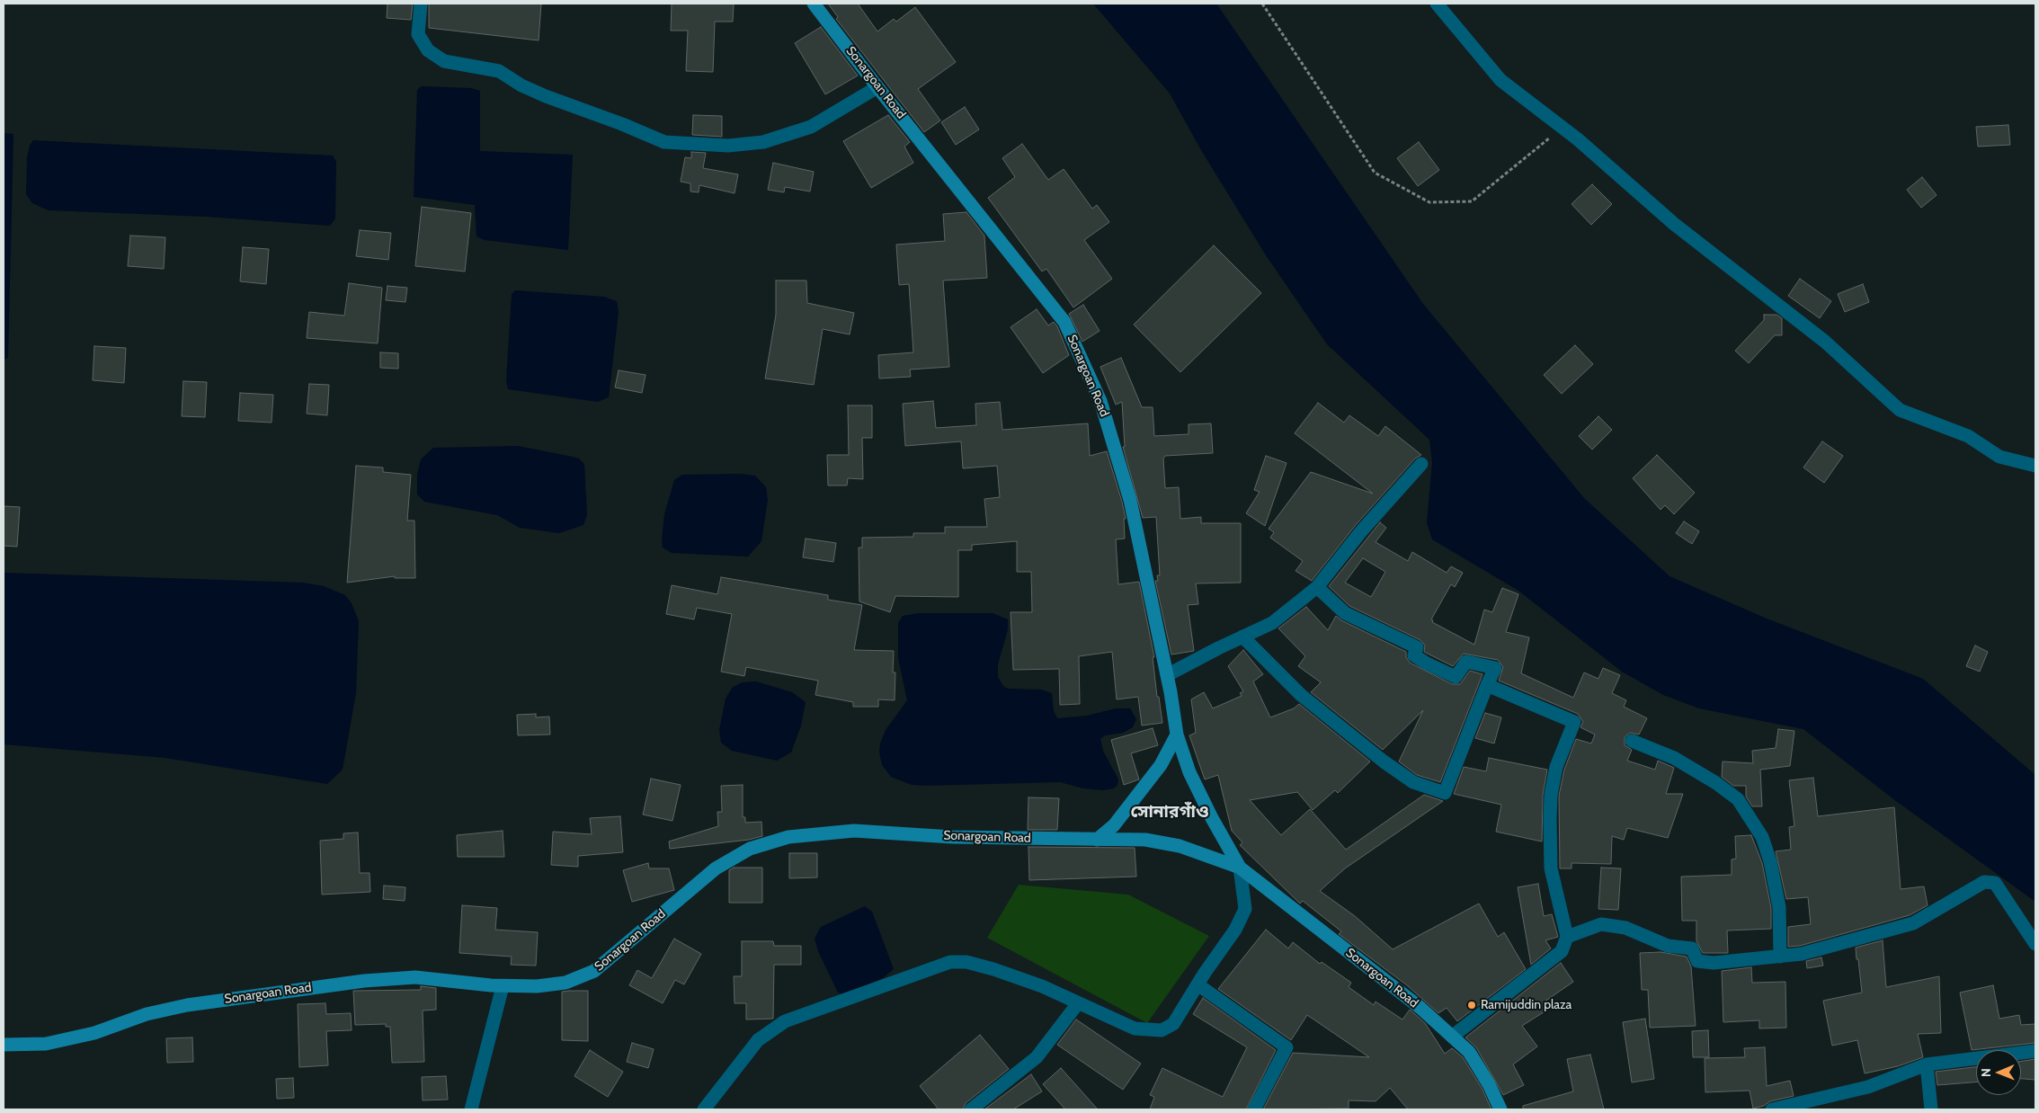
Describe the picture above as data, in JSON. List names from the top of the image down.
{
  "streets": {
    "main road": ["Sonargoan Road"]
  },
  "districts": ["সোনারগাঁও"],
  "places": ["Ramijuddin plaza"],
  "north": "left"
}
